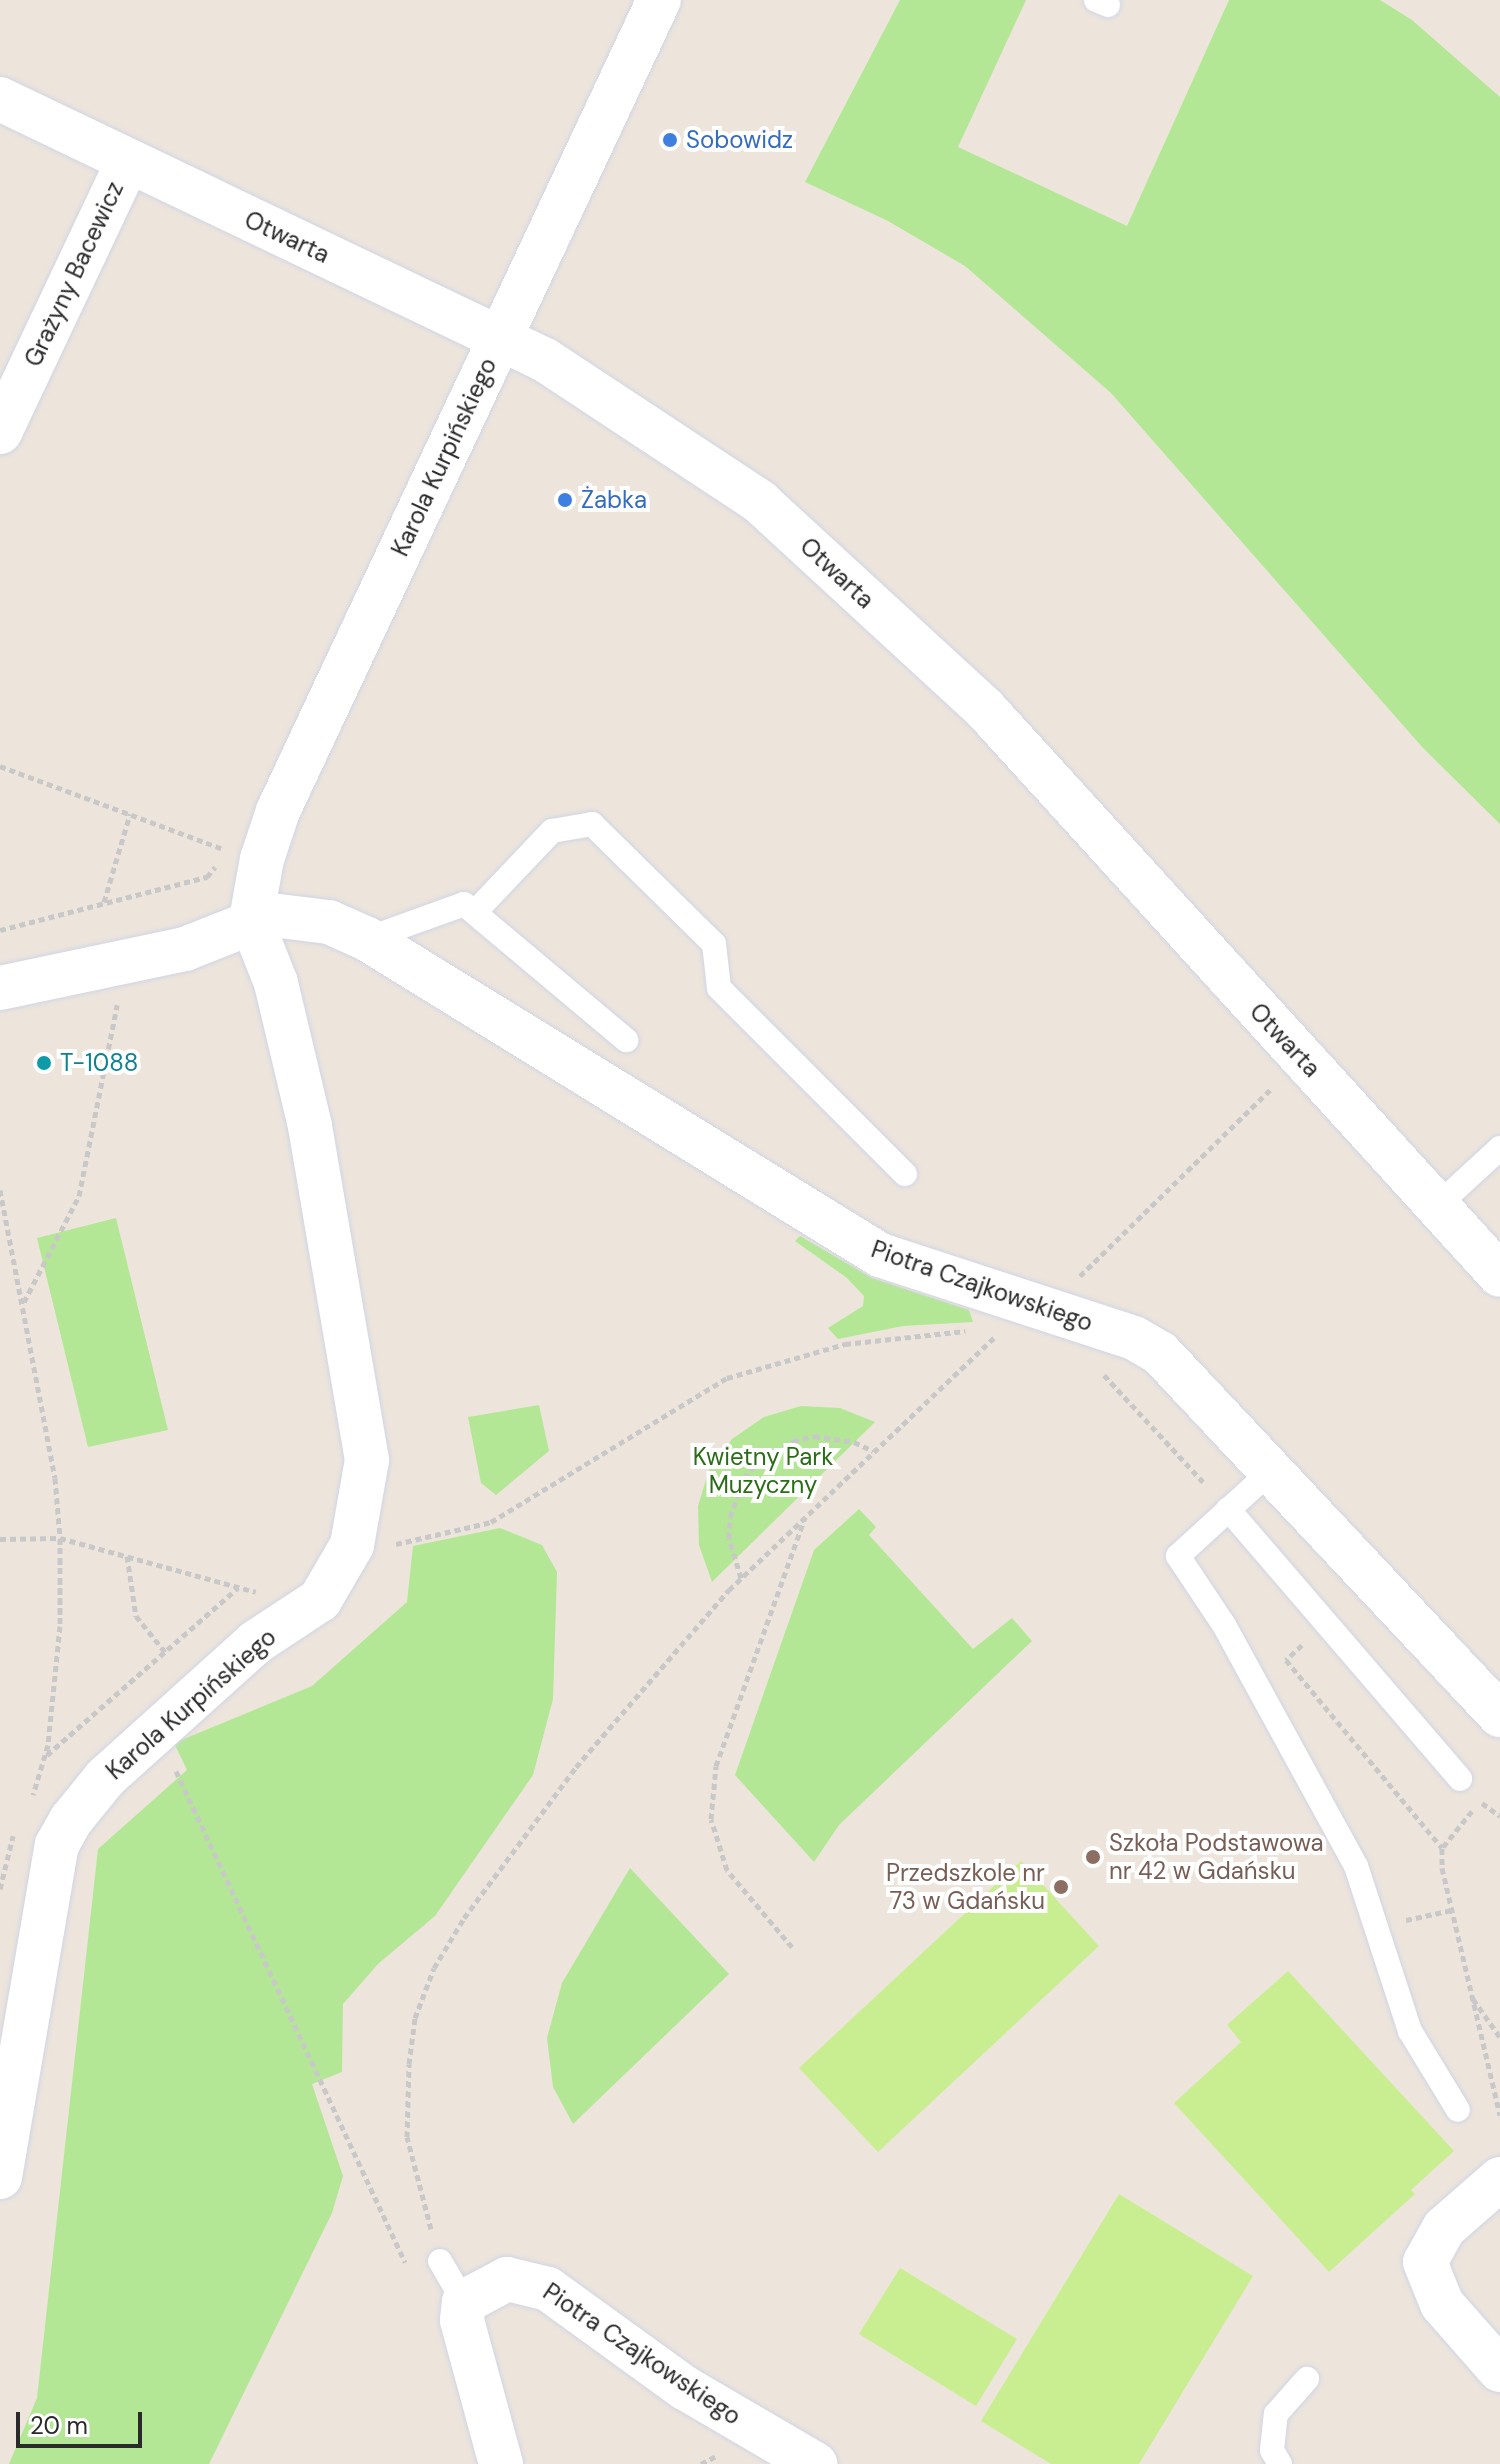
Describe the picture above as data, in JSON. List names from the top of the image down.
{
  "streets": {
    "street": [
      "Otwarta",
      "Grażyny Bacewicz",
      "Karola Kurpińskiego",
      "Piotra Czajkowskiego"
    ]
  },
  "crossings": [
    ["Otwarta", "Grażyny Bacewicz"],
    ["Otwarta", "Karola Kurpińskiego"],
    ["Karola Kurpińskiego", "Piotra Czajkowskiego"]
  ],
  "parks": ["Kwietny Park Muzyczny"],
  "places": [
    "Sobowidz",
    "Żabka",
    "T-1088",
    "Szkoła Podstawowa nr 42 w Gdańsku",
    "Przedszkole nr 73 w Gdańsku"
  ],
  "scale_bar": "20 m"
}
